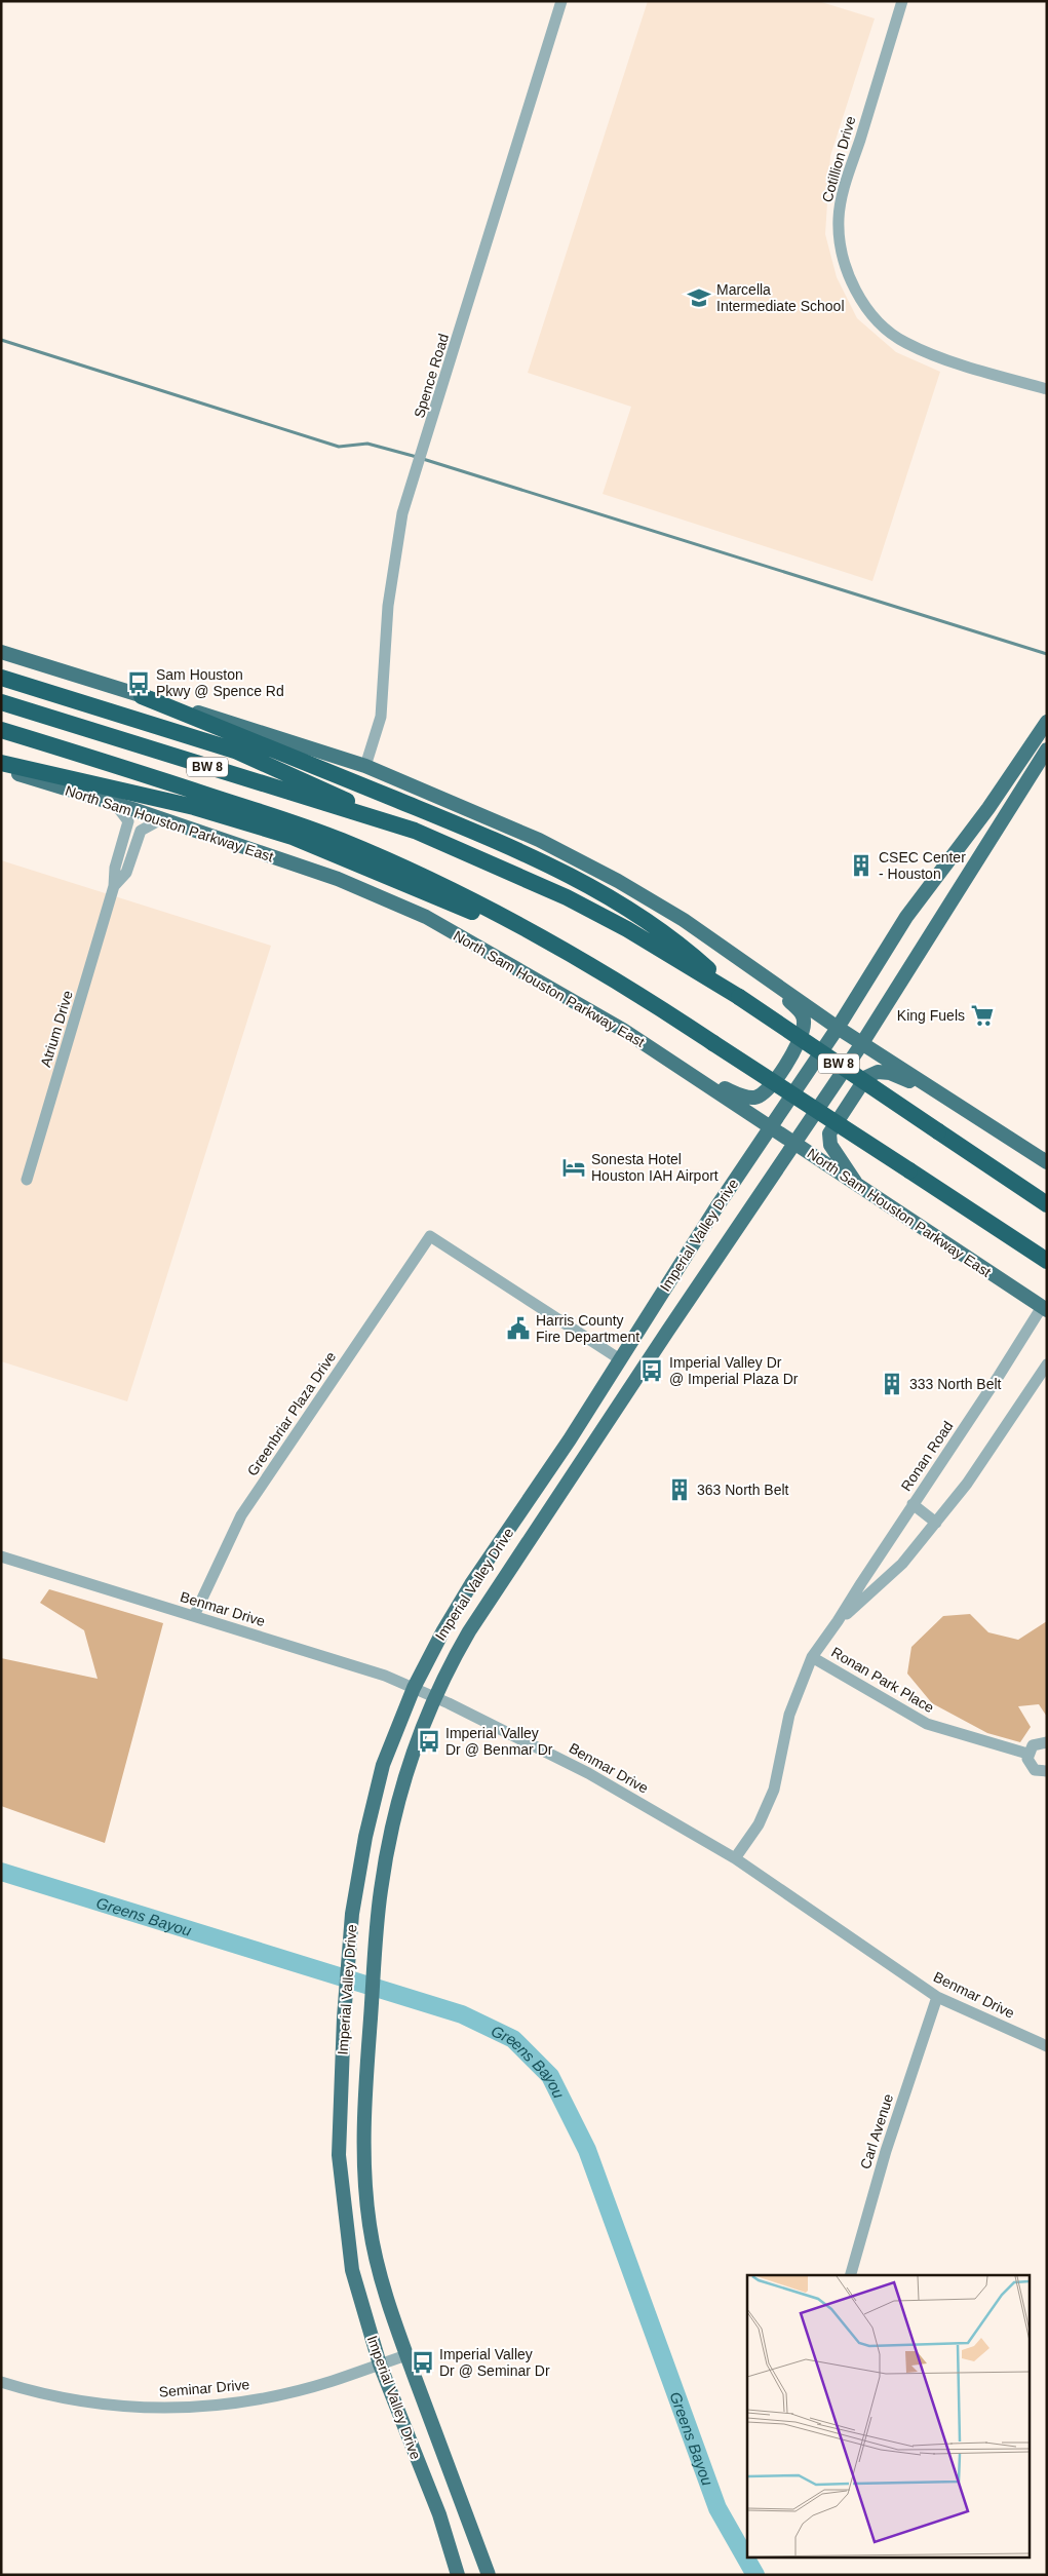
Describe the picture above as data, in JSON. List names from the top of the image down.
{
  "streets": {
    "highway": ["BW 8"],
    "main road": ["North Sam Houston Parkway East", "Imperial Valley Drive"],
    "street": [
      "Cotillion Drive",
      "Spence Road",
      "Atrium Drive",
      "Greenbriar Plaza Drive",
      "Ronan Road",
      "Benmar Drive",
      "Ronan Park Place",
      "Carl Avenue",
      "Seminar Drive"
    ]
  },
  "crossings": [
    ["North Sam Houston Parkway East", "Atrium Drive"],
    ["North Sam Houston Parkway East", "Imperial Valley Drive"],
    ["North Sam Houston Parkway East", "Ronan Road"],
    ["Imperial Valley Drive", "Greenbriar Plaza Drive"],
    ["Imperial Valley Drive", "Benmar Drive"],
    ["Imperial Valley Drive", "Seminar Drive"],
    ["Greenbriar Plaza Drive", "Benmar Drive"],
    ["Ronan Road", "Benmar Drive"],
    ["Ronan Road", "Ronan Park Place"],
    ["Benmar Drive", "Carl Avenue"]
  ],
  "water": ["Greens Bayou"],
  "places": {
    "school or university": ["Marcella Intermediate School"],
    "bus stop": [
      "Sam Houston Pkwy @ Spence Rd",
      "Imperial Valley Dr @ Imperial Plaza Dr",
      "Imperial Valley Dr @ Benmar Dr",
      "Imperial Valley Dr @ Seminar Dr"
    ],
    "building": ["CSEC Center - Houston", "333 North Belt", "363 North Belt"],
    "supermarket": ["King Fuels"],
    "hotel": ["Sonesta Hotel Houston IAH Airport"],
    "public building": ["Harris County Fire Department"]
  }
}
